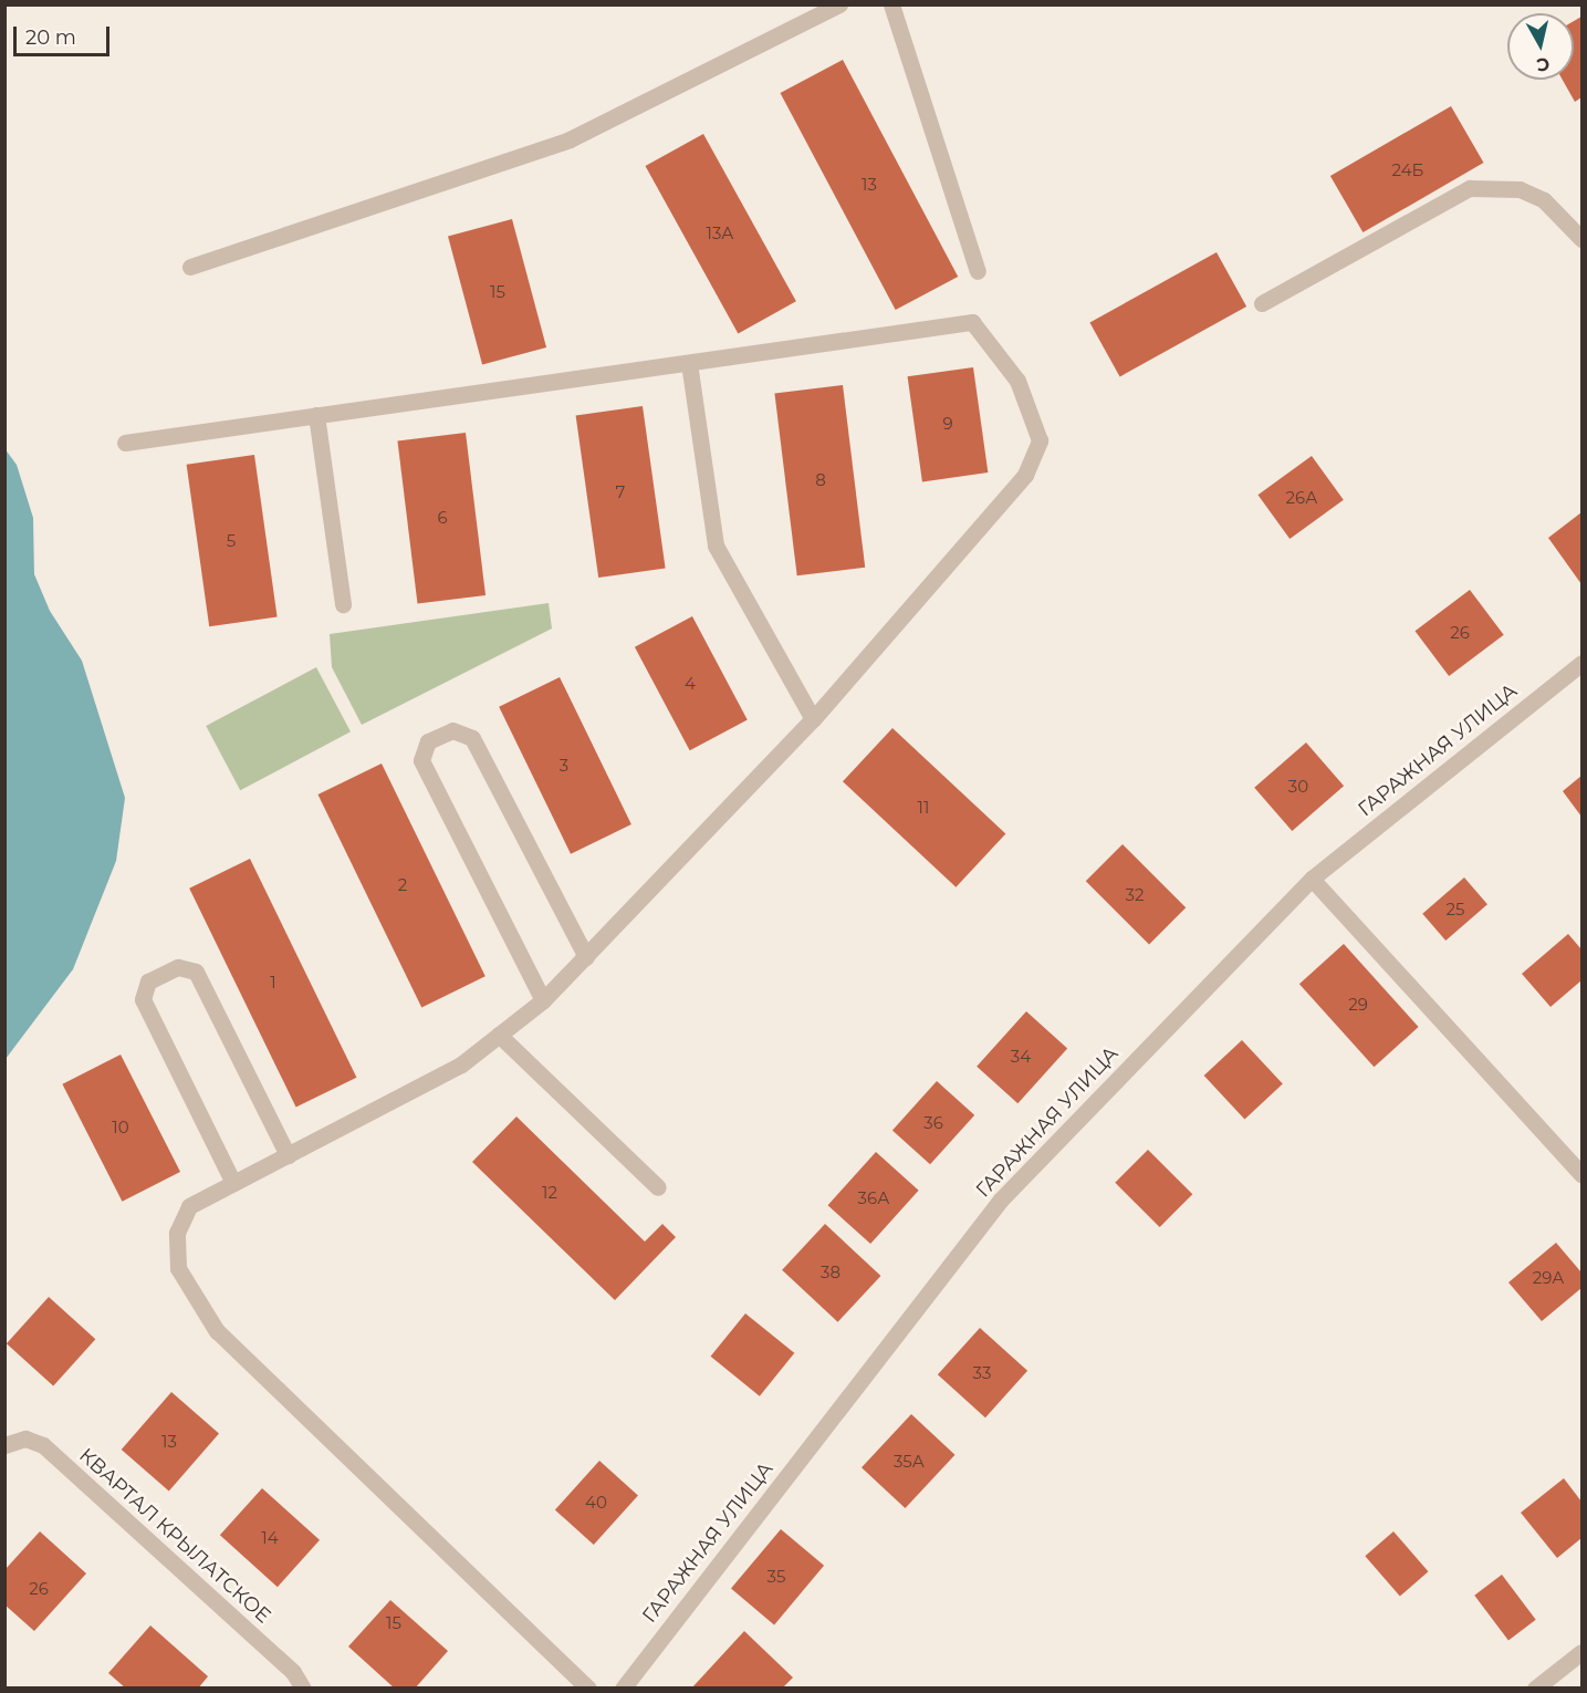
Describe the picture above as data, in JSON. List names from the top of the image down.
{
  "streets": {
    "street": ["ГАРАЖНАЯ УЛИЦА", "КВАРТАЛ КРЫЛАТСКОЕ"]
  },
  "house_numbers": [
    "24Б",
    "13",
    "13А",
    "15",
    "9",
    "8",
    "7",
    "26А",
    "6",
    "5",
    "26",
    "4",
    "3",
    "30",
    "11",
    "2",
    "32",
    "25",
    "1",
    "29",
    "34",
    "36",
    "10",
    "12",
    "36А",
    "38",
    "29А",
    "33",
    "13",
    "35А",
    "40",
    "14",
    "35",
    "26",
    "15"
  ],
  "scale_bar": "20 m",
  "north": "bottom"
}
